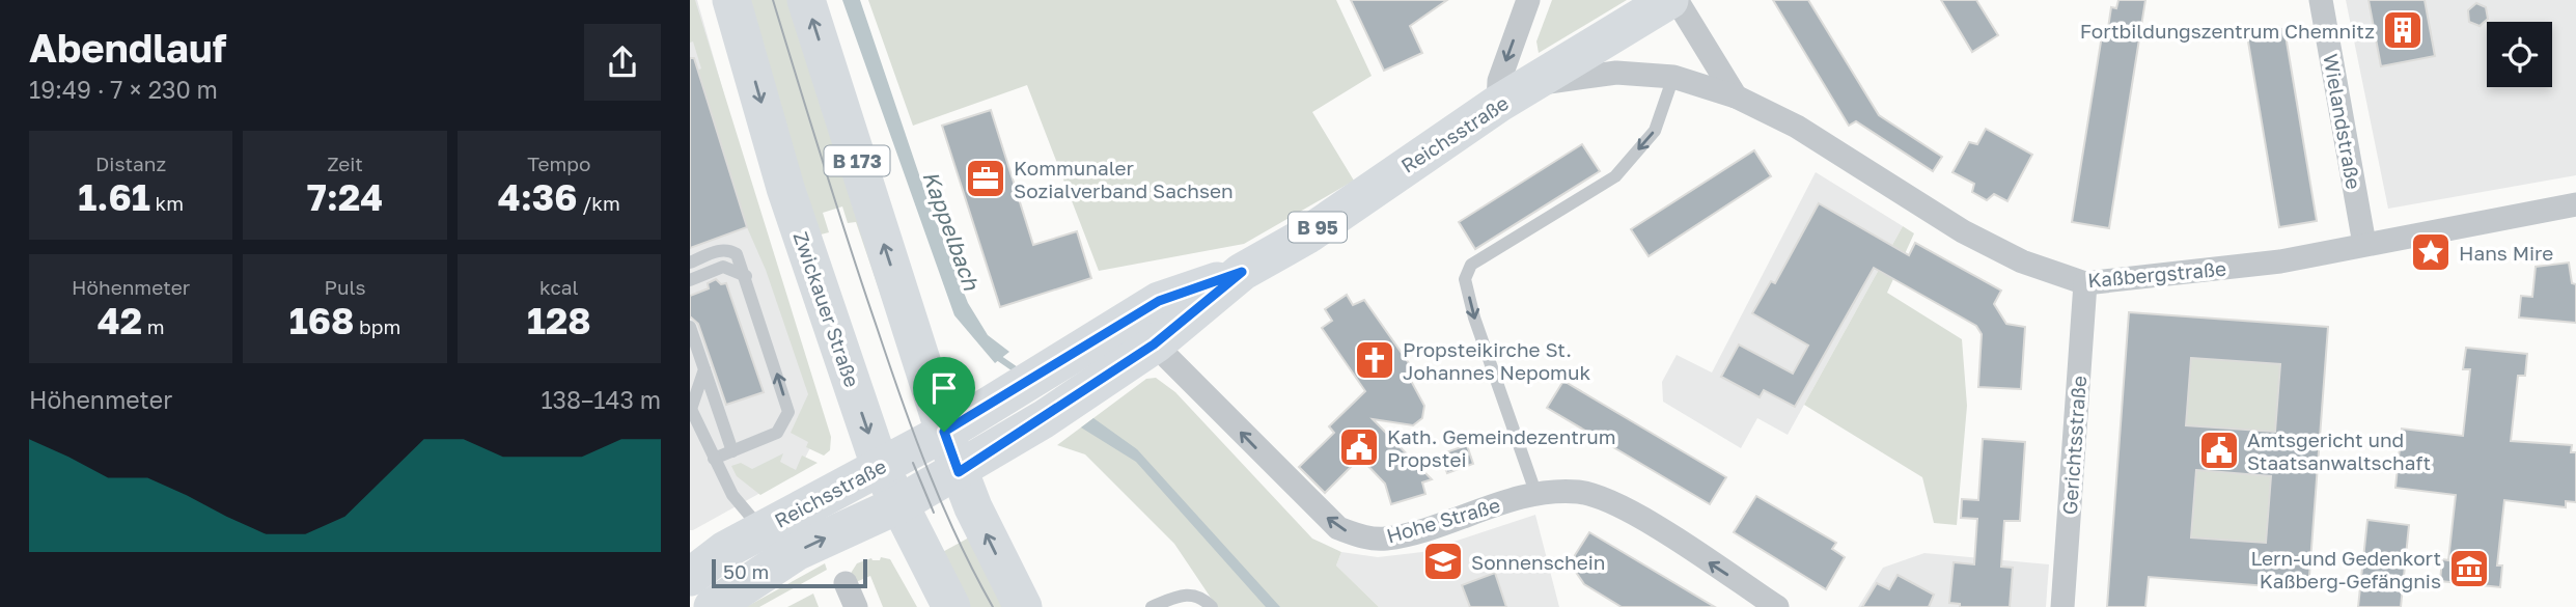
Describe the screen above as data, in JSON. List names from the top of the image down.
{
  "streets": {
    "main road": [
      "Reichsstraße",
      "B 173",
      "B 95",
      "Zwickauer Straße"
    ],
    "street": [
      "Wielandstraße",
      "Kaßbergstraße",
      "Gerichtsstraße",
      "Hohe Straße"
    ]
  },
  "crossings": [
    ["Wielandstraße", "Kaßbergstraße"],
    ["Reichsstraße", "B 173"],
    ["Reichsstraße", "Kaßbergstraße"],
    ["Reichsstraße", "Zwickauer Straße"],
    ["Reichsstraße", "Hohe Straße"],
    ["Kaßbergstraße", "Gerichtsstraße"]
  ],
  "one_way": ["Hohe Straße"],
  "water": ["Kappelbach"],
  "places": {
    "building": ["Fortbildungszentrum Chemnitz"],
    "office": ["Kommunaler Sozialverband Sachsen"],
    "place": ["Hans Mire"],
    "church": ["Propsteikirche St. Johannes Nepomuk"],
    "public building": ["Kath. Gemeindezentrum Propstei", "Amtsgericht und Staatsanwaltschaft"],
    "school or university": ["Sonnenschein"],
    "museum": ["Lern-und Gedenkort Kaßberg-Gefängnis"]
  },
  "scale_bar": "50 m",
  "page": {
    "heading": ["Abendlauf", "19:49 · 7 × 230 m"],
    "stats": [
      ["Distanz", "1.61 km"],
      ["Zeit", "7:24"],
      ["Tempo", "4:36 /km"],
      ["Höhenmeter", "42 m"],
      ["Puls", "168 bpm"],
      ["kcal", "128"]
    ],
    "chart": ["Höhenmeter", "138–143 m"],
    "scale": "50 m"
  }
}
